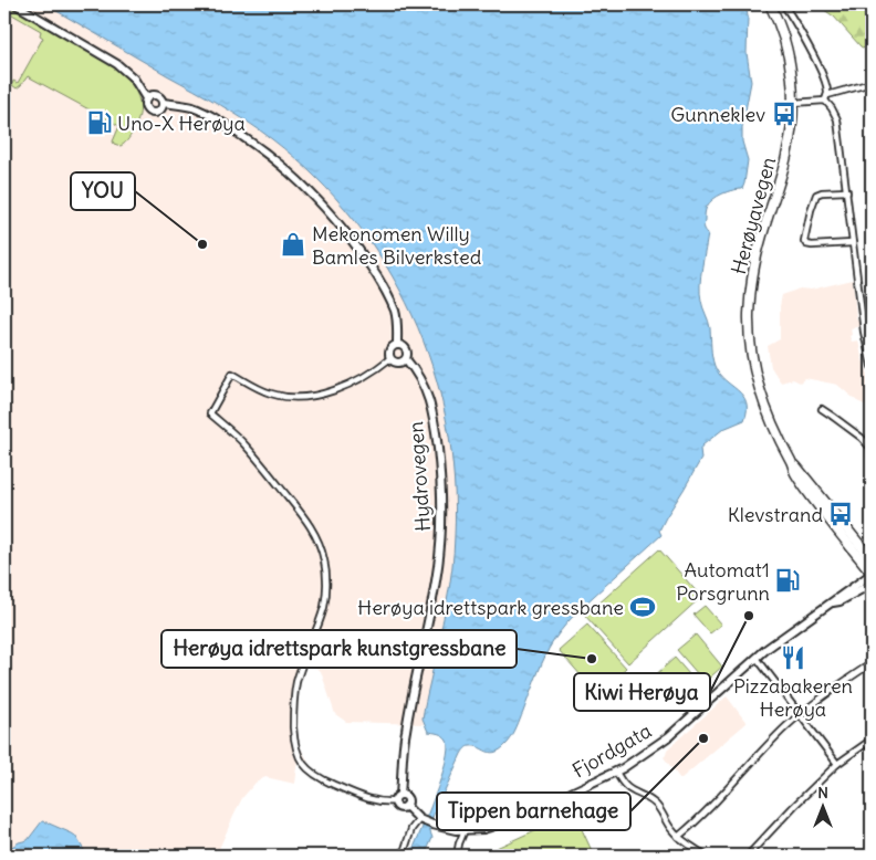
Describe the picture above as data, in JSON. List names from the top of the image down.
{
  "streets": {
    "highway": ["Herøyavegen"],
    "street": ["Hydrovegen", "Fjordgata"]
  },
  "crossings": [
    ["Herøyavegen", "Fjordgata"]
  ],
  "places": {
    "bus stop": ["Gunneklev", "Klevstrand"],
    "fuel station": ["Uno-X Herøya", "Automat1 Porsgrunn"],
    "other": [
      "YOU",
      "Kiwi Herøya",
      "Herøya idrettspark kunstgressbane",
      "Tippen barnehage"
    ],
    "shop": ["Mekonomen Willy Bamles Bilverksted"],
    "sports": ["Herøya idrettspark gressbane"],
    "restaurant": ["Pizzabakeren Herøya"]
  },
  "north": "top"
}
